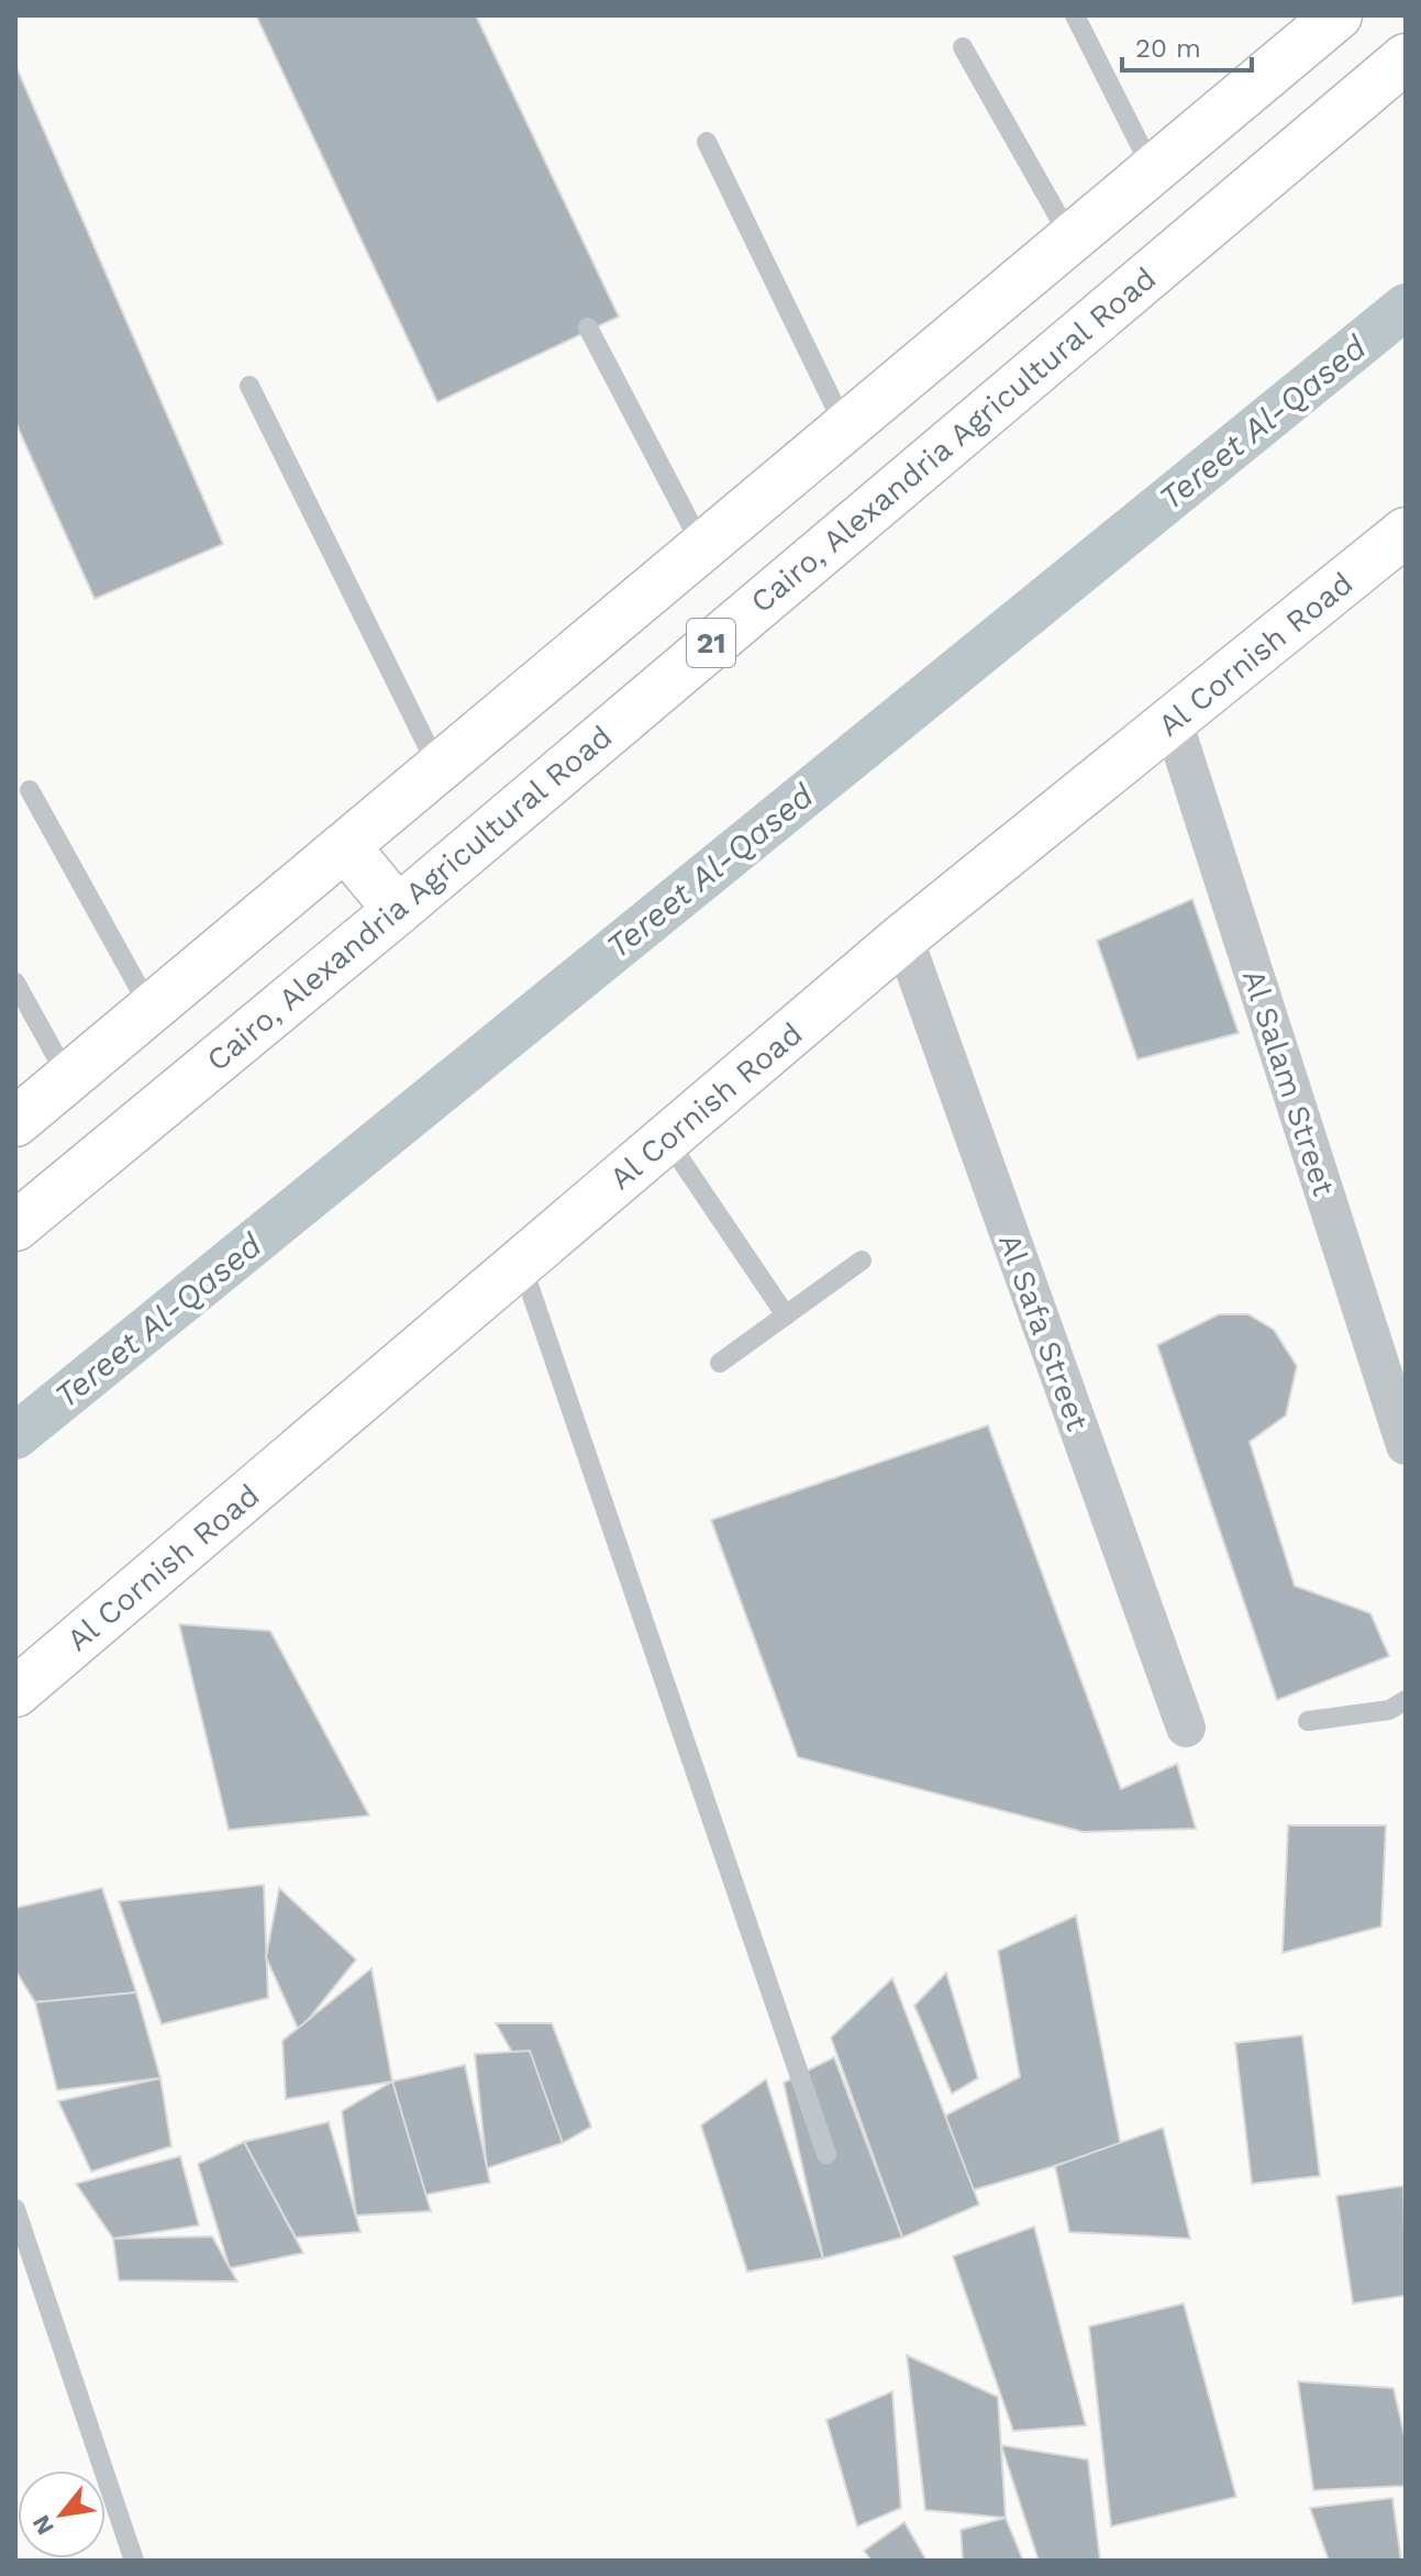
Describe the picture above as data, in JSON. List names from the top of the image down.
{
  "streets": {
    "main road": ["Cairo, Alexandria Agricultural Road", "21", "Al Cornish Road"],
    "street": ["Al Salam Street", "Al Safa Street"]
  },
  "crossings": [
    ["Al Cornish Road", "Al Salam Street"],
    ["Al Cornish Road", "Al Safa Street"]
  ],
  "water": ["Tereet Al-Qased"],
  "scale_bar": "20 m",
  "north": "bottom left"
}
